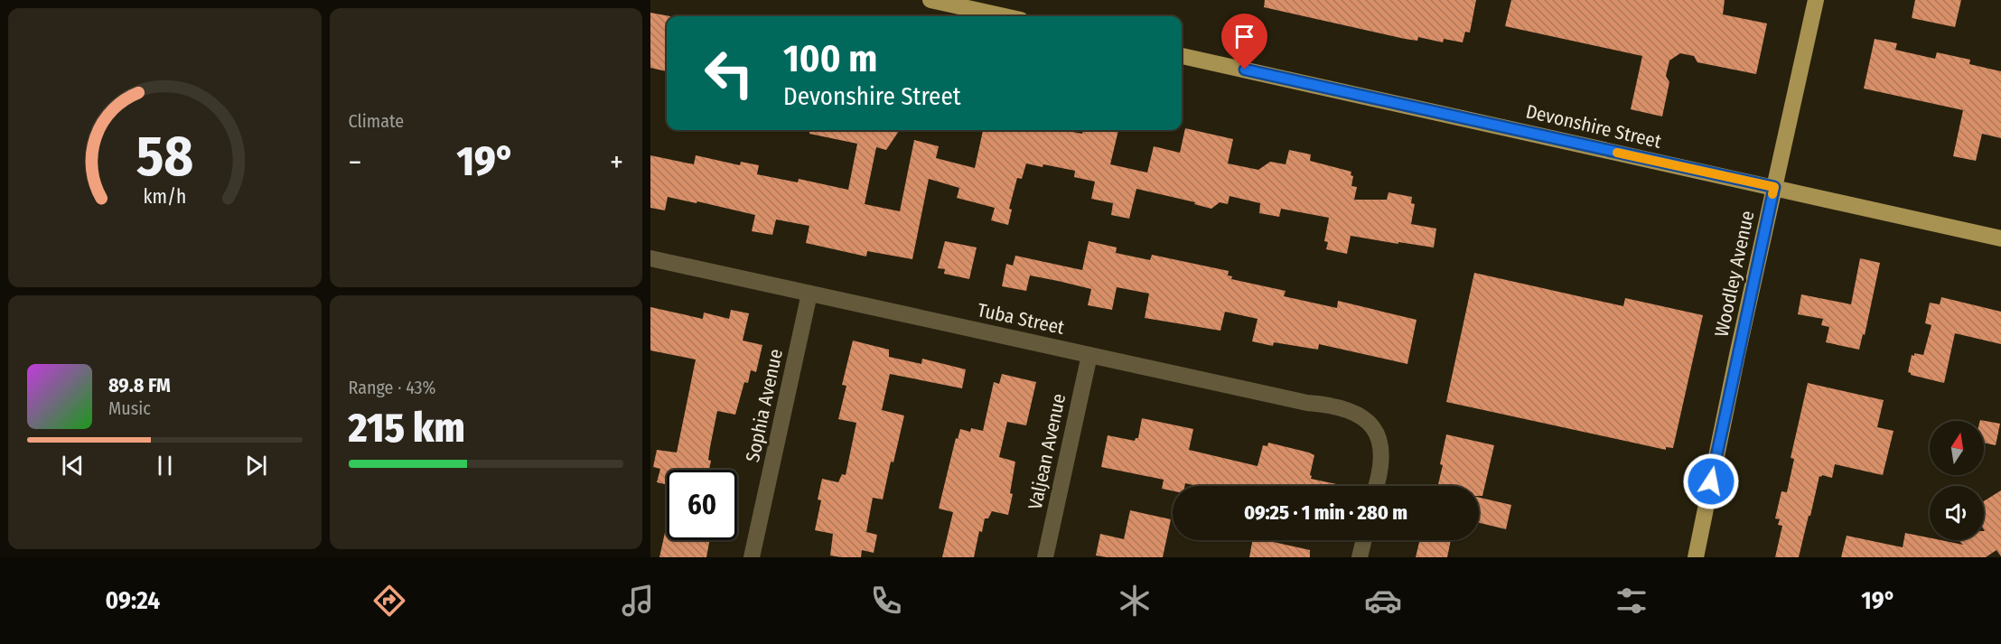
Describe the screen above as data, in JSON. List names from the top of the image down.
{
  "streets": {
    "main road": ["Devonshire Street", "Woodley Avenue"],
    "street": ["Tuba Street", "Sophia Avenue", "Valjean Avenue"]
  },
  "crossings": [
    ["Devonshire Street", "Woodley Avenue"],
    ["Tuba Street", "Sophia Avenue"],
    ["Tuba Street", "Valjean Avenue"]
  ],
  "north": "top",
  "page": {
    "tile": [
      "Climate",
      ["Range · 43%", "215 km"]
    ],
    "turn": ["100 m", "Devonshire Street"],
    "heat": ["−", "19°", "+"],
    "song": ["89.8 FM", "Music"],
    "limit": "60",
    "trip": "09:25 · 1 min · 280 m",
    "tabs": ["09:24", "19°"],
    "gauge": ["58", "km/h"]
  }
}
